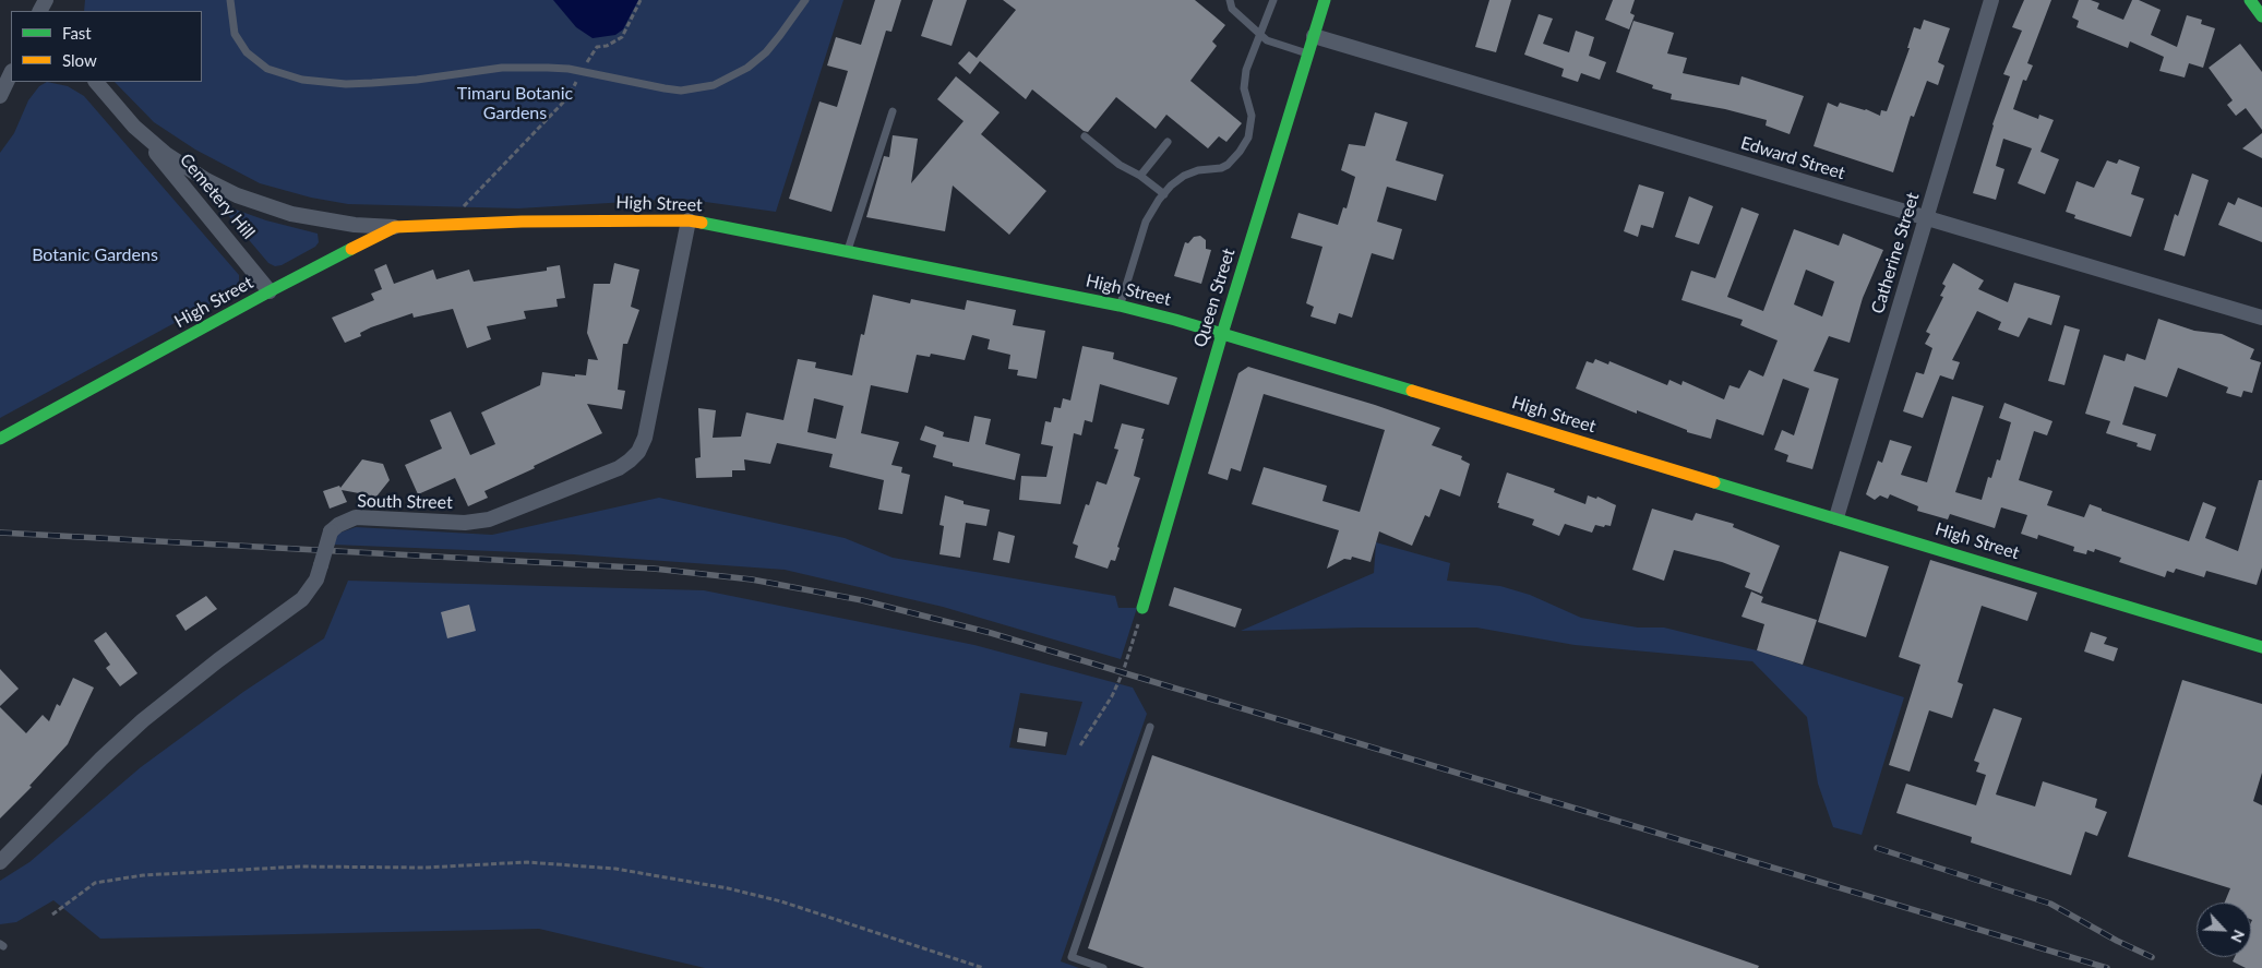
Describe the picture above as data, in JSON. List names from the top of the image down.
{
  "streets": {
    "street": [
      "Edward Street",
      "Cemetery Hill",
      "High Street",
      "Catherine Street",
      "Queen Street",
      "South Street"
    ]
  },
  "crossings": [
    ["Edward Street", "Catherine Street"],
    ["Edward Street", "Queen Street"],
    ["Cemetery Hill", "High Street"],
    ["High Street", "Catherine Street"],
    ["High Street", "Queen Street"],
    ["High Street", "South Street"]
  ],
  "parks": ["Timaru Botanic Gardens", "Botanic Gardens"],
  "legend": ["Fast", "Slow"],
  "north": "bottom right"
}
